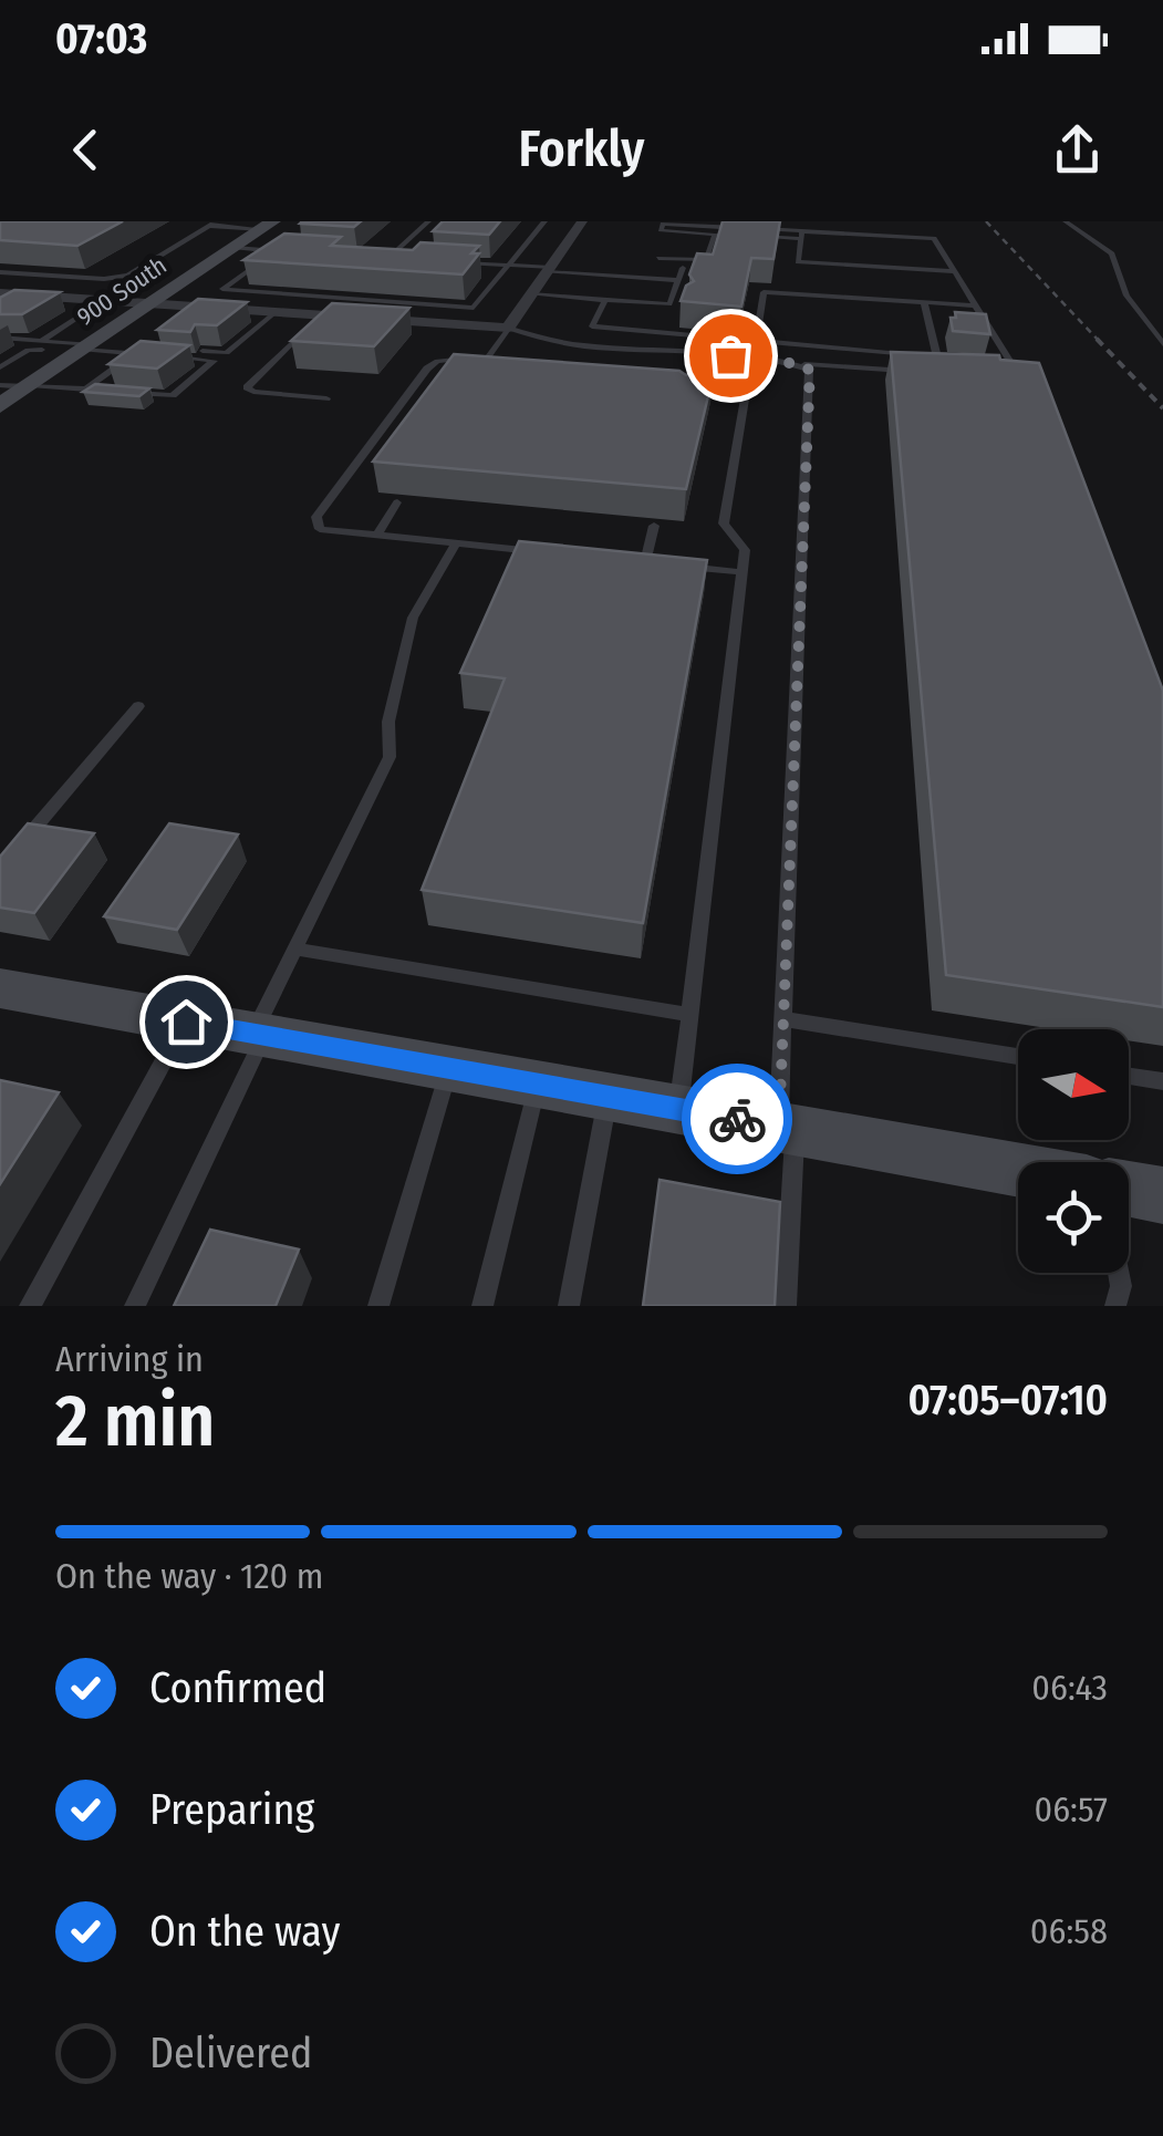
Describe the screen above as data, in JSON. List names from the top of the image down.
{
  "streets": {
    "street": ["900 South"]
  },
  "north": "right",
  "page": {
    "status": "07:03",
    "header": "Forkly",
    "heading": ["2 min", "Arriving in", "07:05–07:10"],
    "bar": "On the way · 120 m",
    "list": [
      ["Confirmed", "06:43"],
      ["Preparing", "06:57"],
      ["On the way", "06:58"],
      "Delivered"
    ]
  }
}
